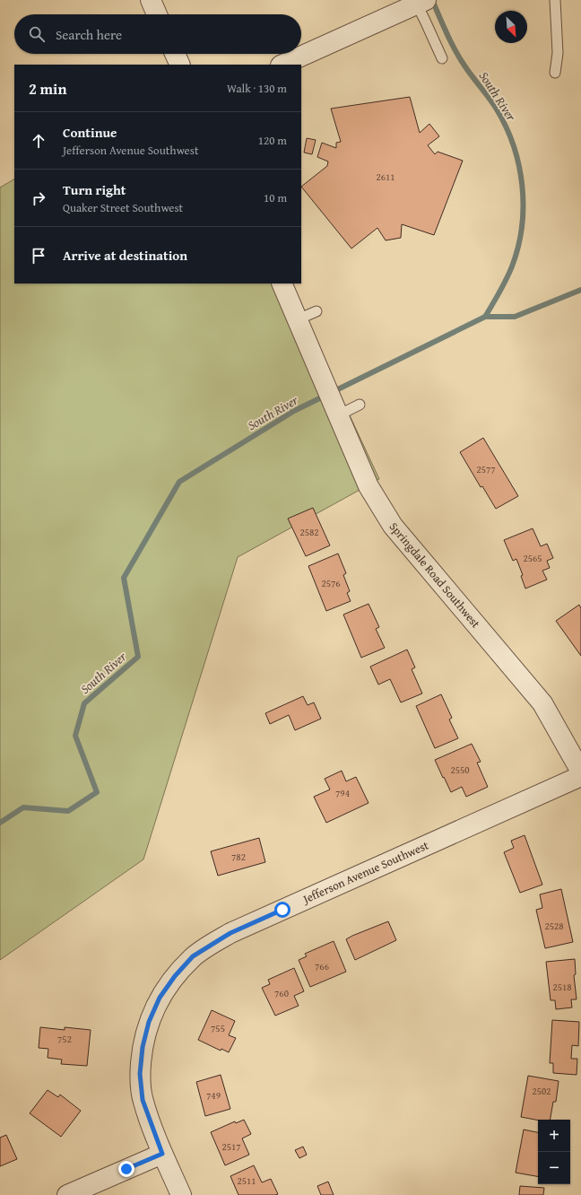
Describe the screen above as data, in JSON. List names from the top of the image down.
{
  "streets": {
    "street": ["Springdale Road Southwest", "Jefferson Avenue Southwest"]
  },
  "water": ["South River"],
  "house_numbers": [
    "2611",
    "2577",
    "2582",
    "2565",
    "2576",
    "2550",
    "794",
    "782",
    "2528",
    "766",
    "2518",
    "760",
    "755",
    "752",
    "2502",
    "749",
    "2517",
    "2511"
  ],
  "north": "bottom right",
  "page": {
    "search": "Search here",
    "heading": ["2 min", "Walk · 130 m"],
    "list": [
      ["Continue", "Jefferson Avenue Southwest", "120 m"],
      ["Turn right", "Quaker Street Southwest", "10 m"],
      "Arrive at destination"
    ],
    "map_buttons": ["+", "−"]
  }
}
